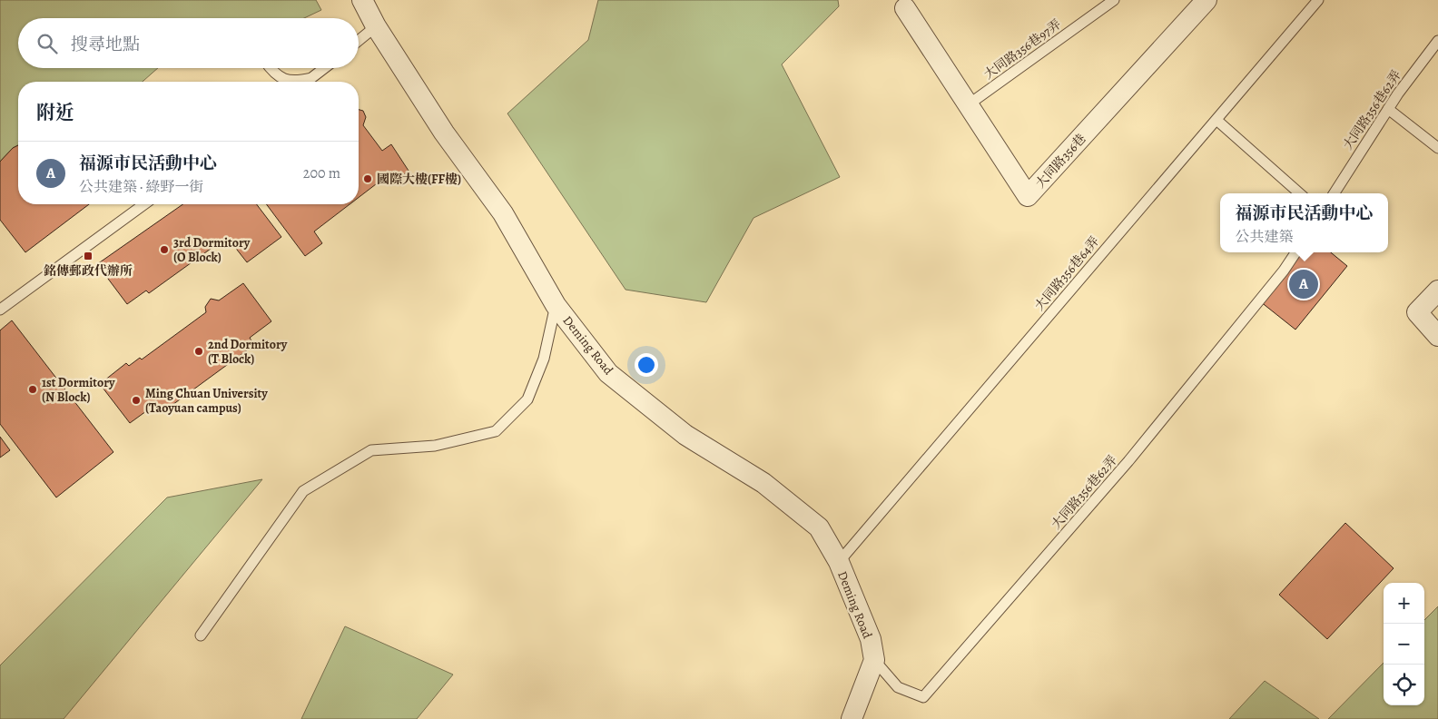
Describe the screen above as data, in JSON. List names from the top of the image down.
{
  "streets": {
    "street": ["大同路356巷", "Deming Road"],
    "lane": ["大同路356巷97弄", "大同路356巷62弄", "大同路356巷64弄"]
  },
  "crossings": [
    ["大同路356巷97弄", "大同路356巷"],
    ["大同路356巷62弄", "Deming Road"],
    ["大同路356巷64弄", "Deming Road"]
  ],
  "places": {
    "other": [
      "國際大樓(FF樓)",
      "3rd Dormitory (O Block)",
      "2nd Dormitory (T Block)",
      "1st Dormitory (N Block)",
      "Ming Chuan University (Taoyuan campus)"
    ],
    "transit": ["銘傳郵政代辦所"]
  },
  "page": {
    "search": "搜尋地點",
    "heading": "附近",
    "list": [
      {
        "mark": "A",
        "name": "福源市民活動中心",
        "note": "公共建築 · 綠野一街",
        "value": "200 m"
      }
    ],
    "popup": ["福源市民活動中心", "公共建築"],
    "pins": "A",
    "map_buttons": ["+", "−"]
  }
}
